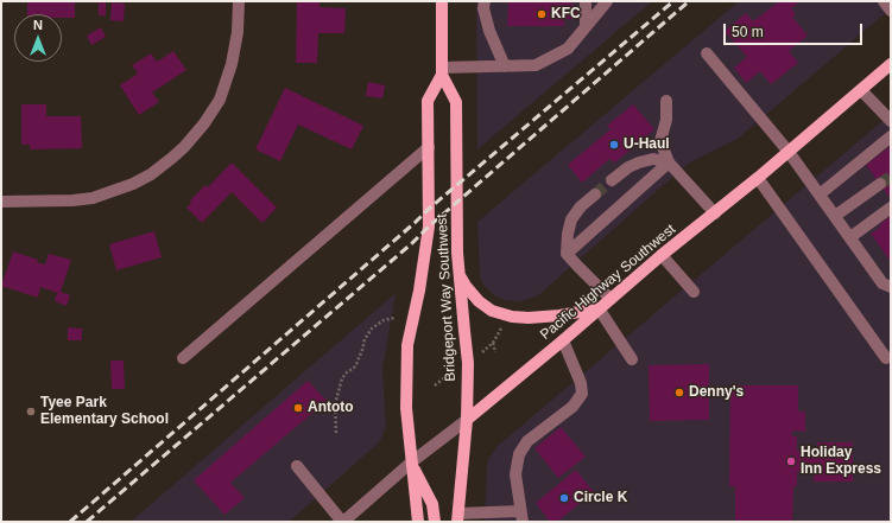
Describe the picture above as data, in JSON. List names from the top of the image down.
{
  "streets": {
    "main road": ["Pacific Highway Southwest", "Bridgeport Way Southwest"]
  },
  "crossings": [
    ["Pacific Highway Southwest", "Bridgeport Way Southwest"]
  ],
  "places": [
    "KFC",
    "U-Haul",
    "Denny's",
    "Antoto",
    "Tyee Park Elementary School",
    "Holiday Inn Express",
    "Circle K"
  ],
  "scale_bar": "50 m",
  "north": "top"
}
